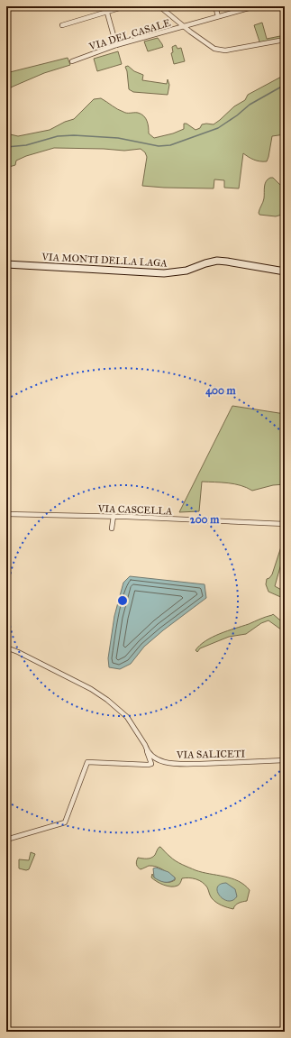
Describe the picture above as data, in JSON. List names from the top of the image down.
{
  "streets": {
    "street": [
      "VIA DEL CASALE",
      "VIA MONTI DELLA LAGA",
      "VIA CASCELLA",
      "VIA SALICETI"
    ]
  },
  "rings": ["400 m", "200 m"]
}
